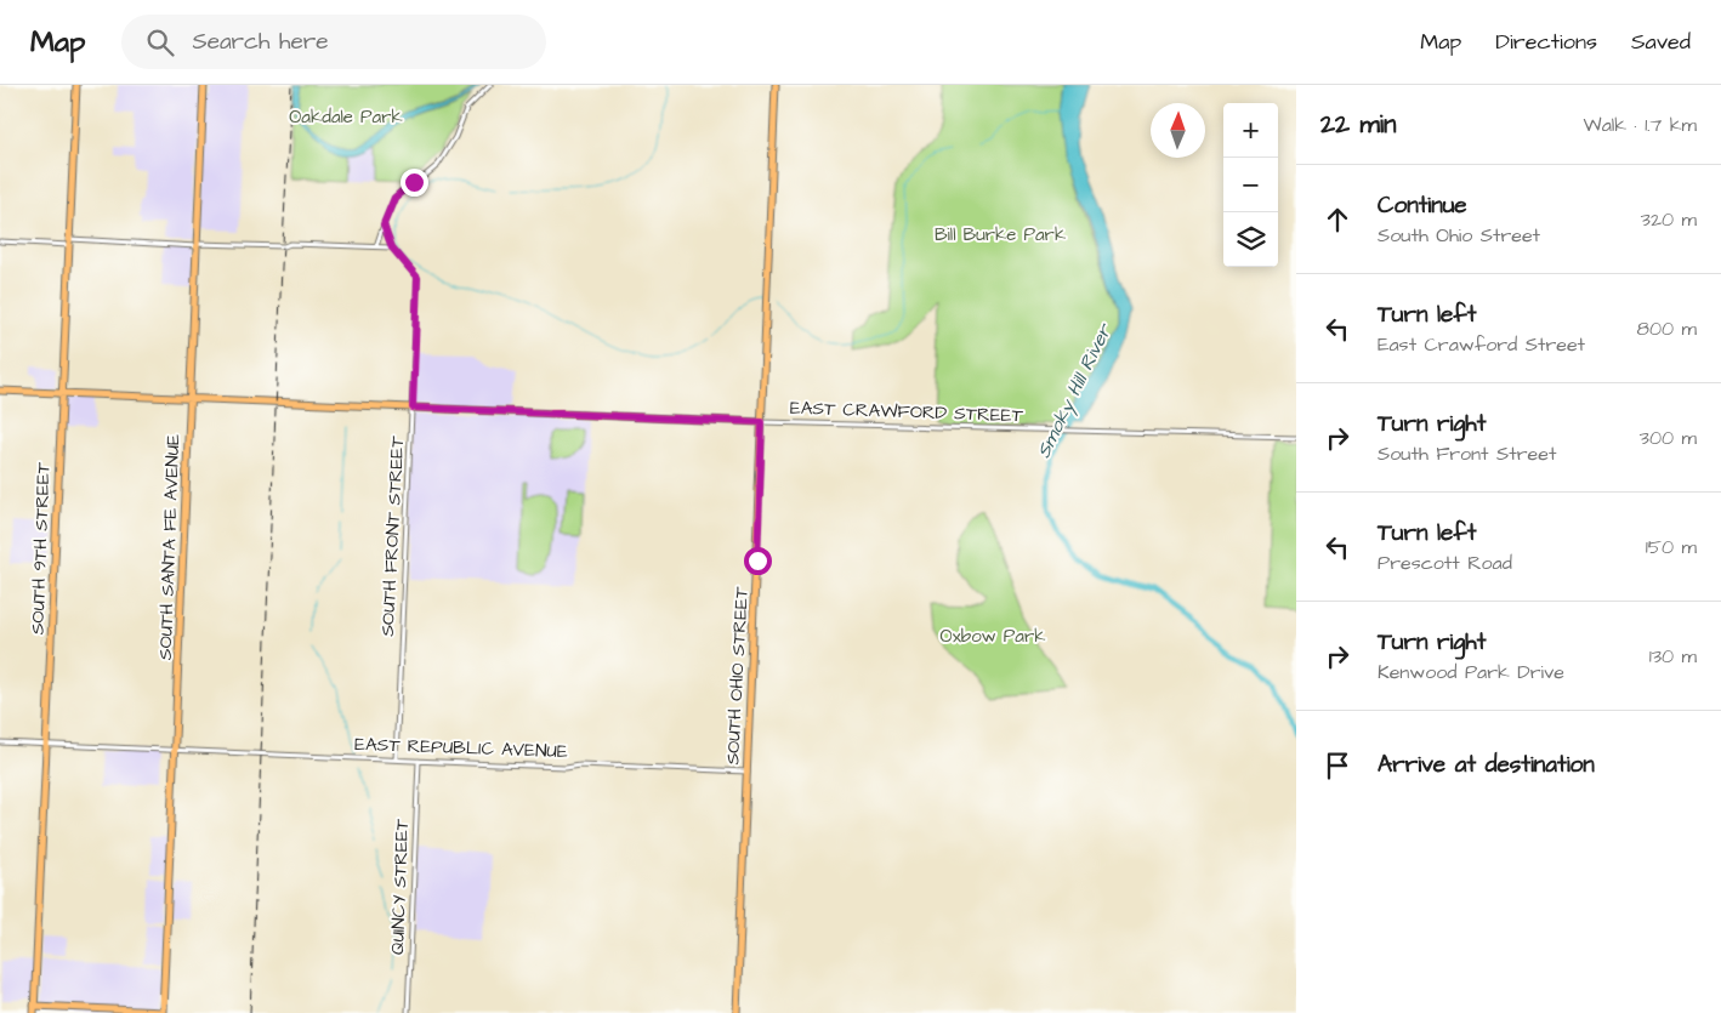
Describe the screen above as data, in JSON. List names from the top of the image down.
{
  "streets": {
    "main road": [
      "EAST CRAWFORD STREET",
      "SOUTH SANTA FE AVENUE",
      "SOUTH 9TH STREET",
      "SOUTH OHIO STREET"
    ],
    "street": ["SOUTH FRONT STREET", "EAST REPUBLIC AVENUE", "QUINCY STREET"]
  },
  "crossings": [
    ["EAST CRAWFORD STREET", "SOUTH FRONT STREET"],
    ["EAST CRAWFORD STREET", "SOUTH SANTA FE AVENUE"],
    ["EAST CRAWFORD STREET", "SOUTH 9TH STREET"],
    ["EAST CRAWFORD STREET", "SOUTH OHIO STREET"],
    ["SOUTH FRONT STREET", "EAST REPUBLIC AVENUE"],
    ["SOUTH SANTA FE AVENUE", "SOUTH 9TH STREET"],
    ["SOUTH SANTA FE AVENUE", "EAST REPUBLIC AVENUE"],
    ["SOUTH 9TH STREET", "EAST REPUBLIC AVENUE"],
    ["SOUTH OHIO STREET", "EAST REPUBLIC AVENUE"],
    ["EAST REPUBLIC AVENUE", "QUINCY STREET"]
  ],
  "water": ["Smoky Hill River"],
  "parks": ["Oakdale Park", "Bill Burke Park", "Oxbow Park"],
  "north": "top",
  "page": {
    "header": "Map",
    "search": "Search here",
    "nav": ["Map", "Directions", "Saved"],
    "heading": ["22 min", "Walk · 1.7 km"],
    "map_buttons": ["+", "−"],
    "list": [
      ["Continue", "South Ohio Street", "320 m"],
      ["Turn left", "East Crawford Street", "800 m"],
      ["Turn right", "South Front Street", "300 m"],
      ["Turn left", "Prescott Road", "150 m"],
      ["Turn right", "Kenwood Park Drive", "130 m"],
      "Arrive at destination"
    ]
  }
}
